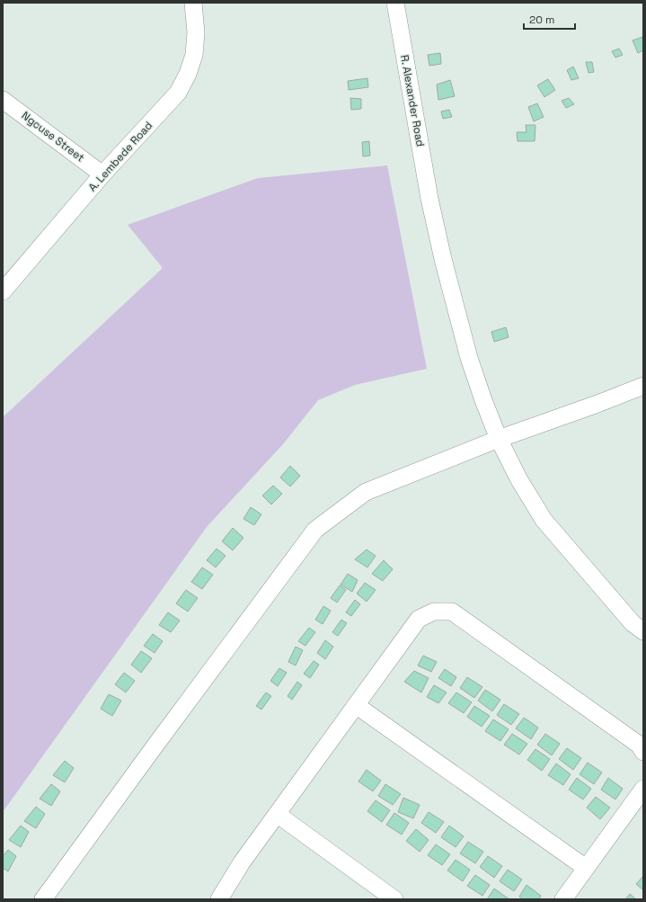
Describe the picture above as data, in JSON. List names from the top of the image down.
{
  "streets": {
    "street": ["R. Alexander Road", "Ngcuse Street", "A. Lembede Road"]
  },
  "crossings": [
    ["Ngcuse Street", "A. Lembede Road"]
  ],
  "scale_bar": "20 m"
}
